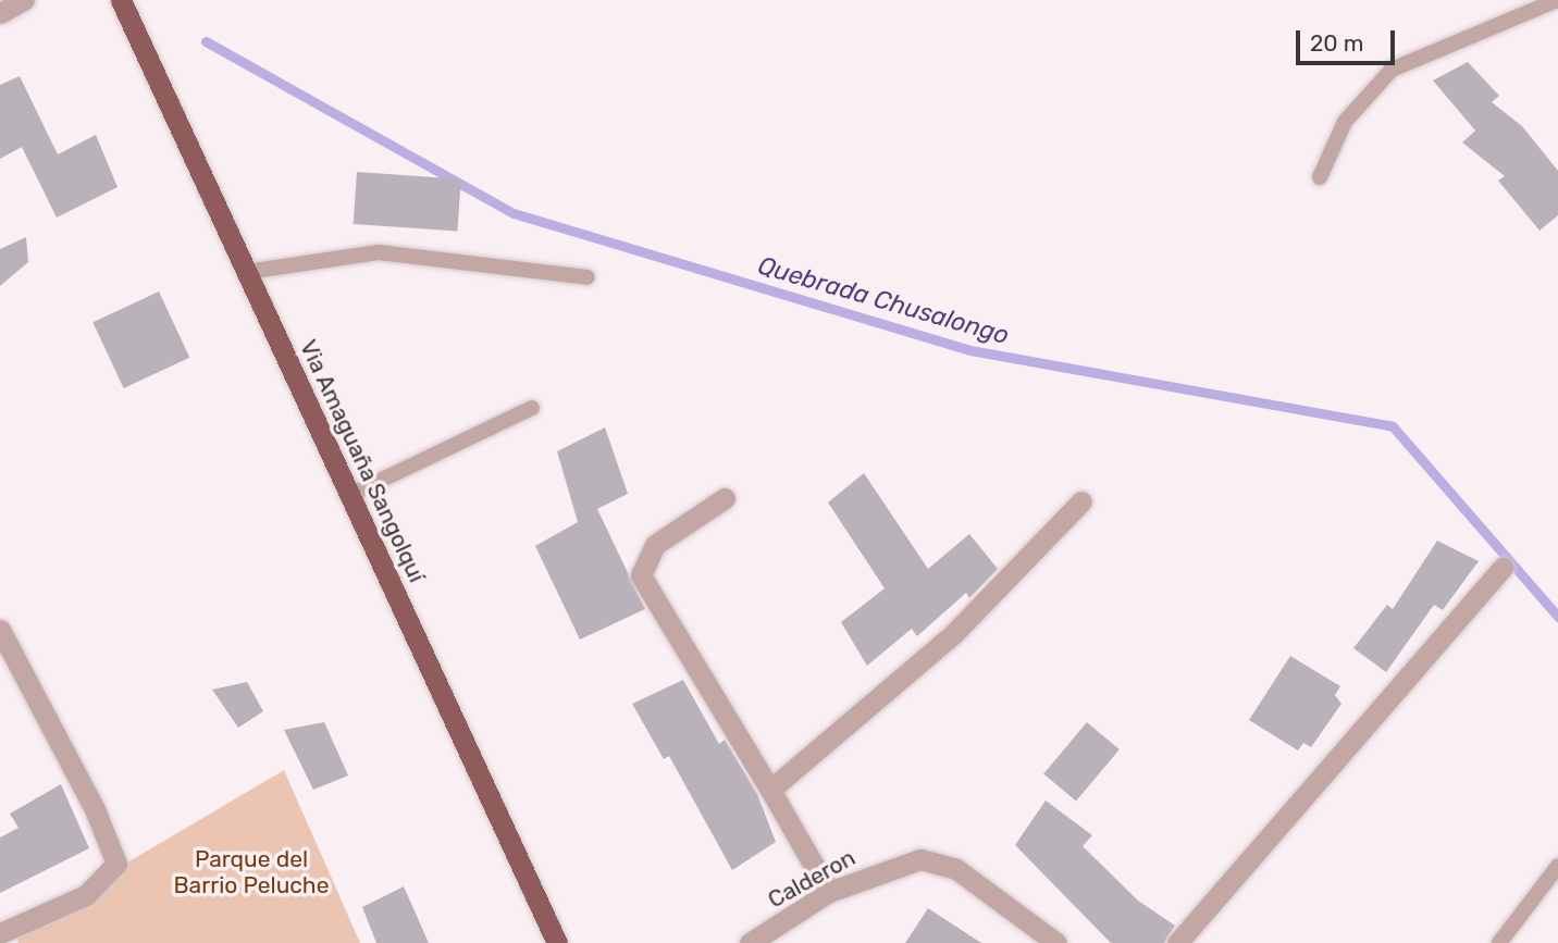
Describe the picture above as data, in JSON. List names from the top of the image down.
{
  "streets": {
    "highway": ["Via Amaguaña Sangolquí"],
    "street": ["Calderon"]
  },
  "water": ["Quebrada Chusalongo"],
  "parks": ["Parque del Barrio Peluche"],
  "scale_bar": "20 m"
}
